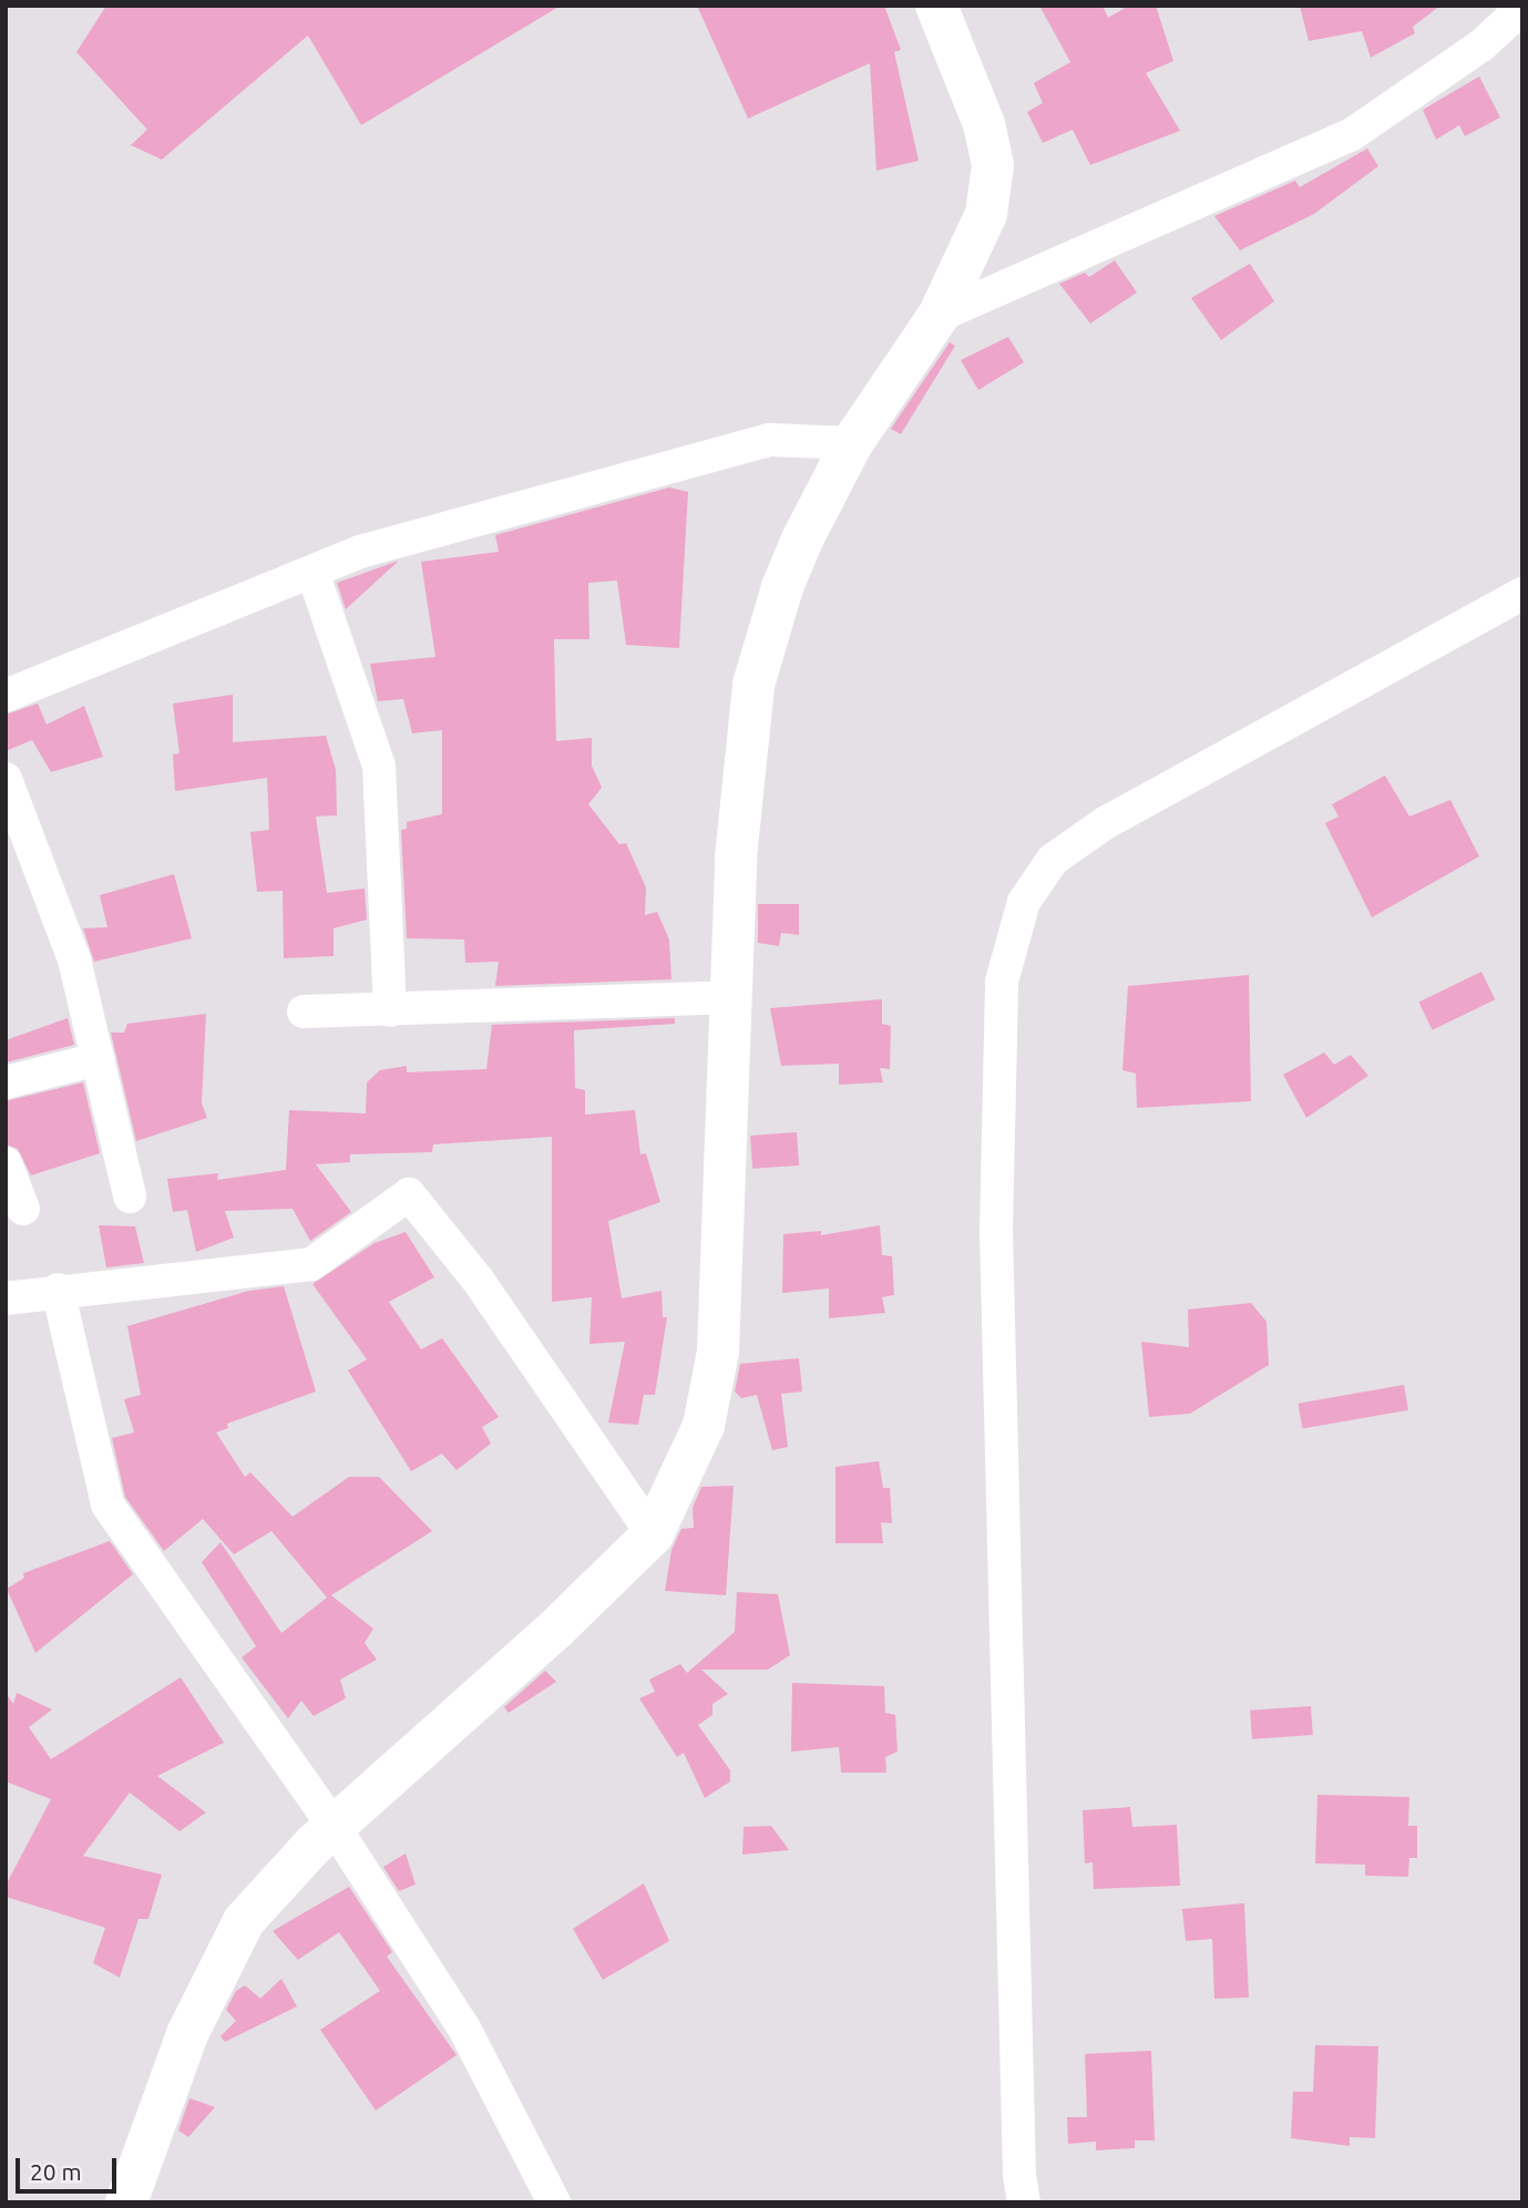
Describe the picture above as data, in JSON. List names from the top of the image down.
{
  "scale_bar": "20 m"
}
